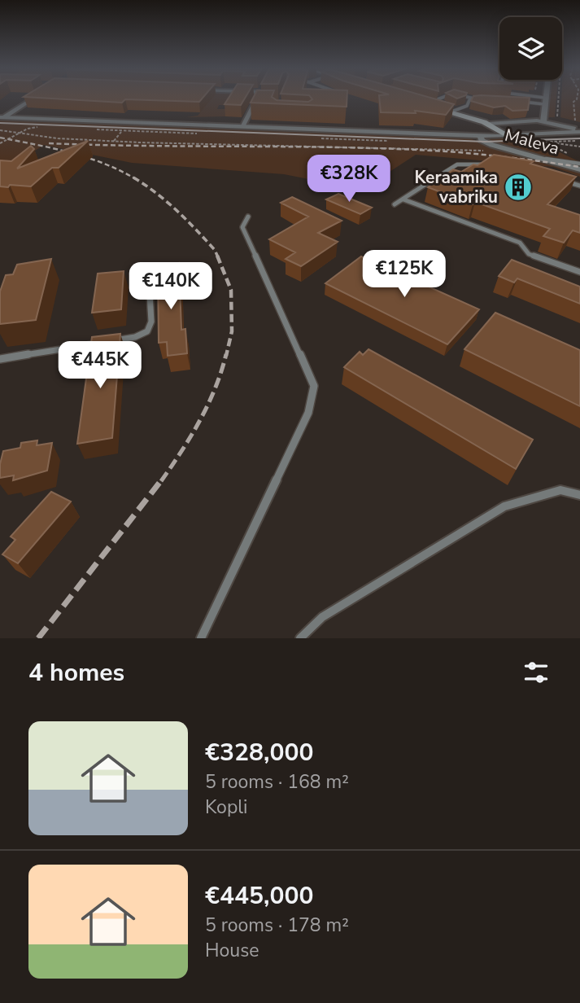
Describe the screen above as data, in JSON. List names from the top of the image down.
{
  "streets": {
    "street": ["Maleva"]
  },
  "places": {
    "building": ["Keraamika vabriku"]
  },
  "page": {
    "price": [
      "€328K",
      "€125K",
      "€140K",
      "€445K"
    ],
    "heading": "4 homes",
    "list": [
      {
        "name": "€328,000",
        "note": "5 rooms · 168 m² · Kopli"
      },
      {
        "name": "€445,000",
        "note": "5 rooms · 178 m² · House"
      }
    ]
  }
}
